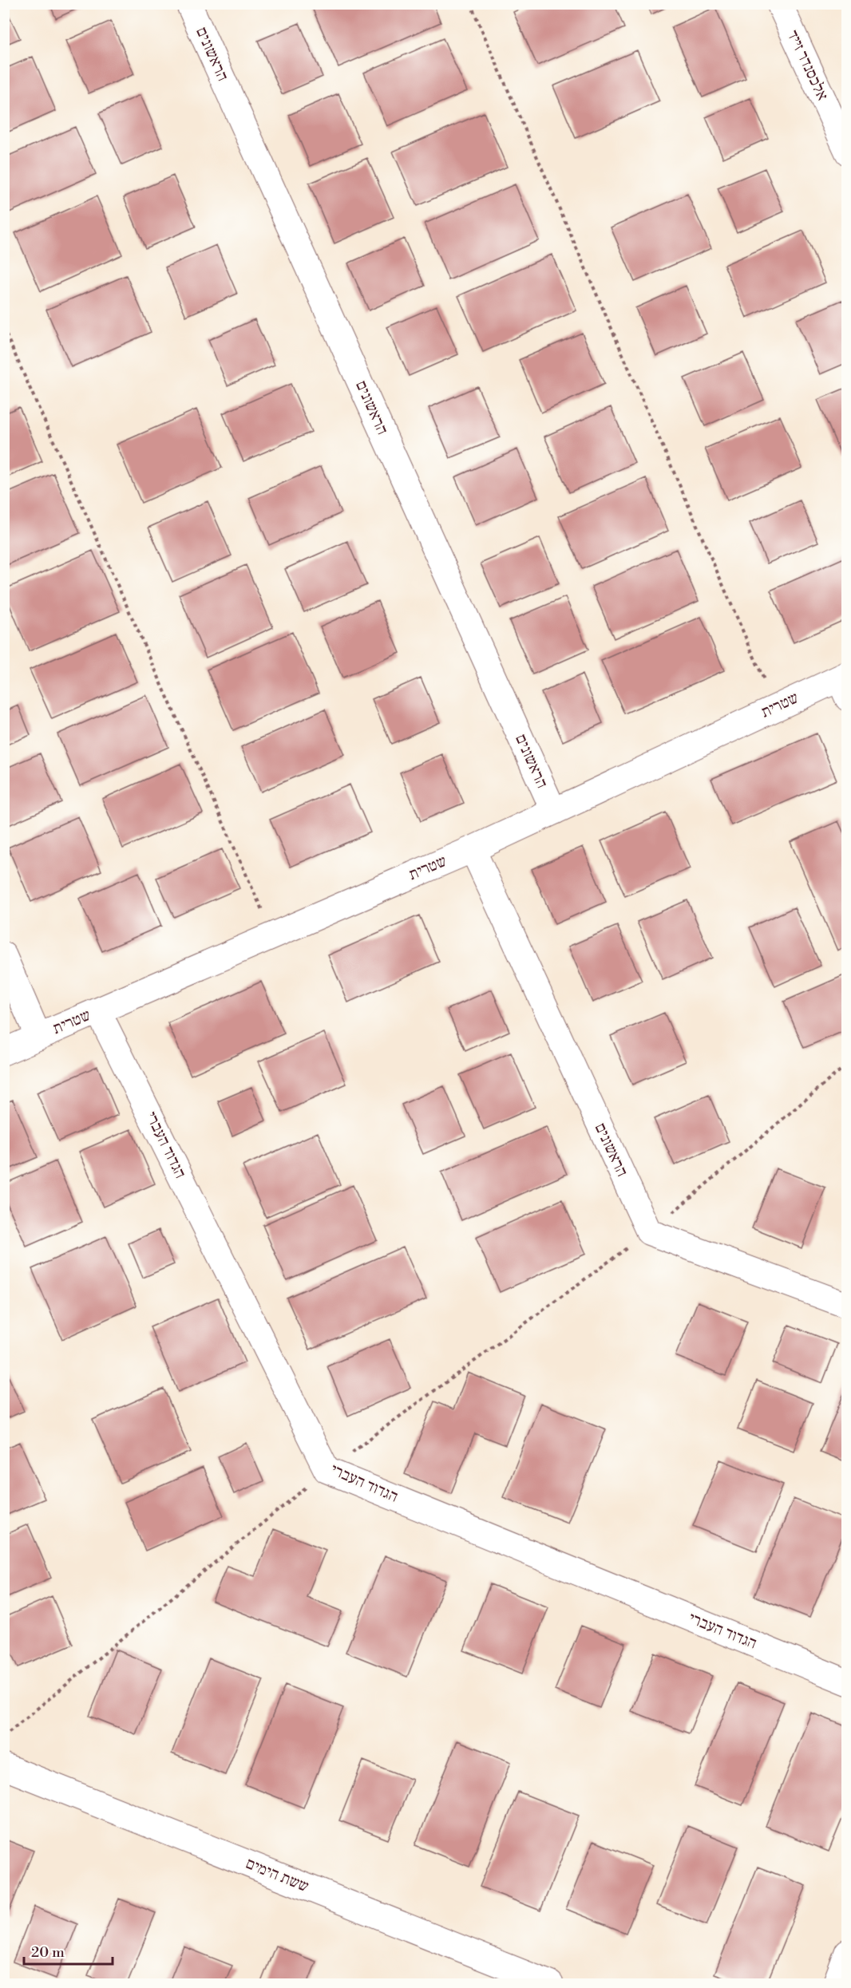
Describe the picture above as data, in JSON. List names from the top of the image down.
{
  "streets": {
    "street": [
      "הראשונים",
      "אלכסנדר זייד",
      "שטרית",
      "הגדוד העברי",
      "ששת הימים"
    ]
  },
  "crossings": [
    ["הראשונים", "שטרית"],
    ["שטרית", "הגדוד העברי"]
  ],
  "scale_bar": "20 m"
}
